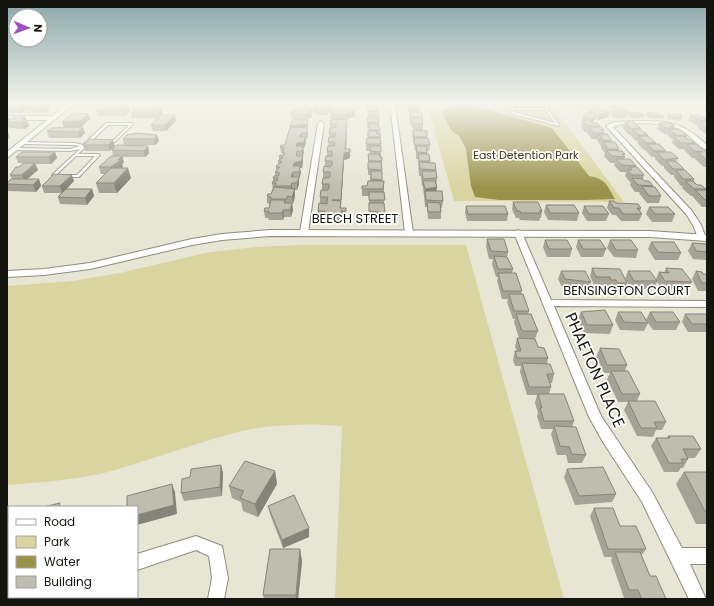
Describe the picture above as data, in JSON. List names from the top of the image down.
{
  "streets": {
    "street": ["BEECH STREET", "BENSINGTON COURT", "PHAETON PLACE"]
  },
  "crossings": [
    ["BEECH STREET", "PHAETON PLACE"],
    ["BENSINGTON COURT", "PHAETON PLACE"]
  ],
  "parks": ["East Detention Park"],
  "legend": [
    "Road",
    "Park",
    "Water",
    "Building"
  ],
  "north": "right"
}
